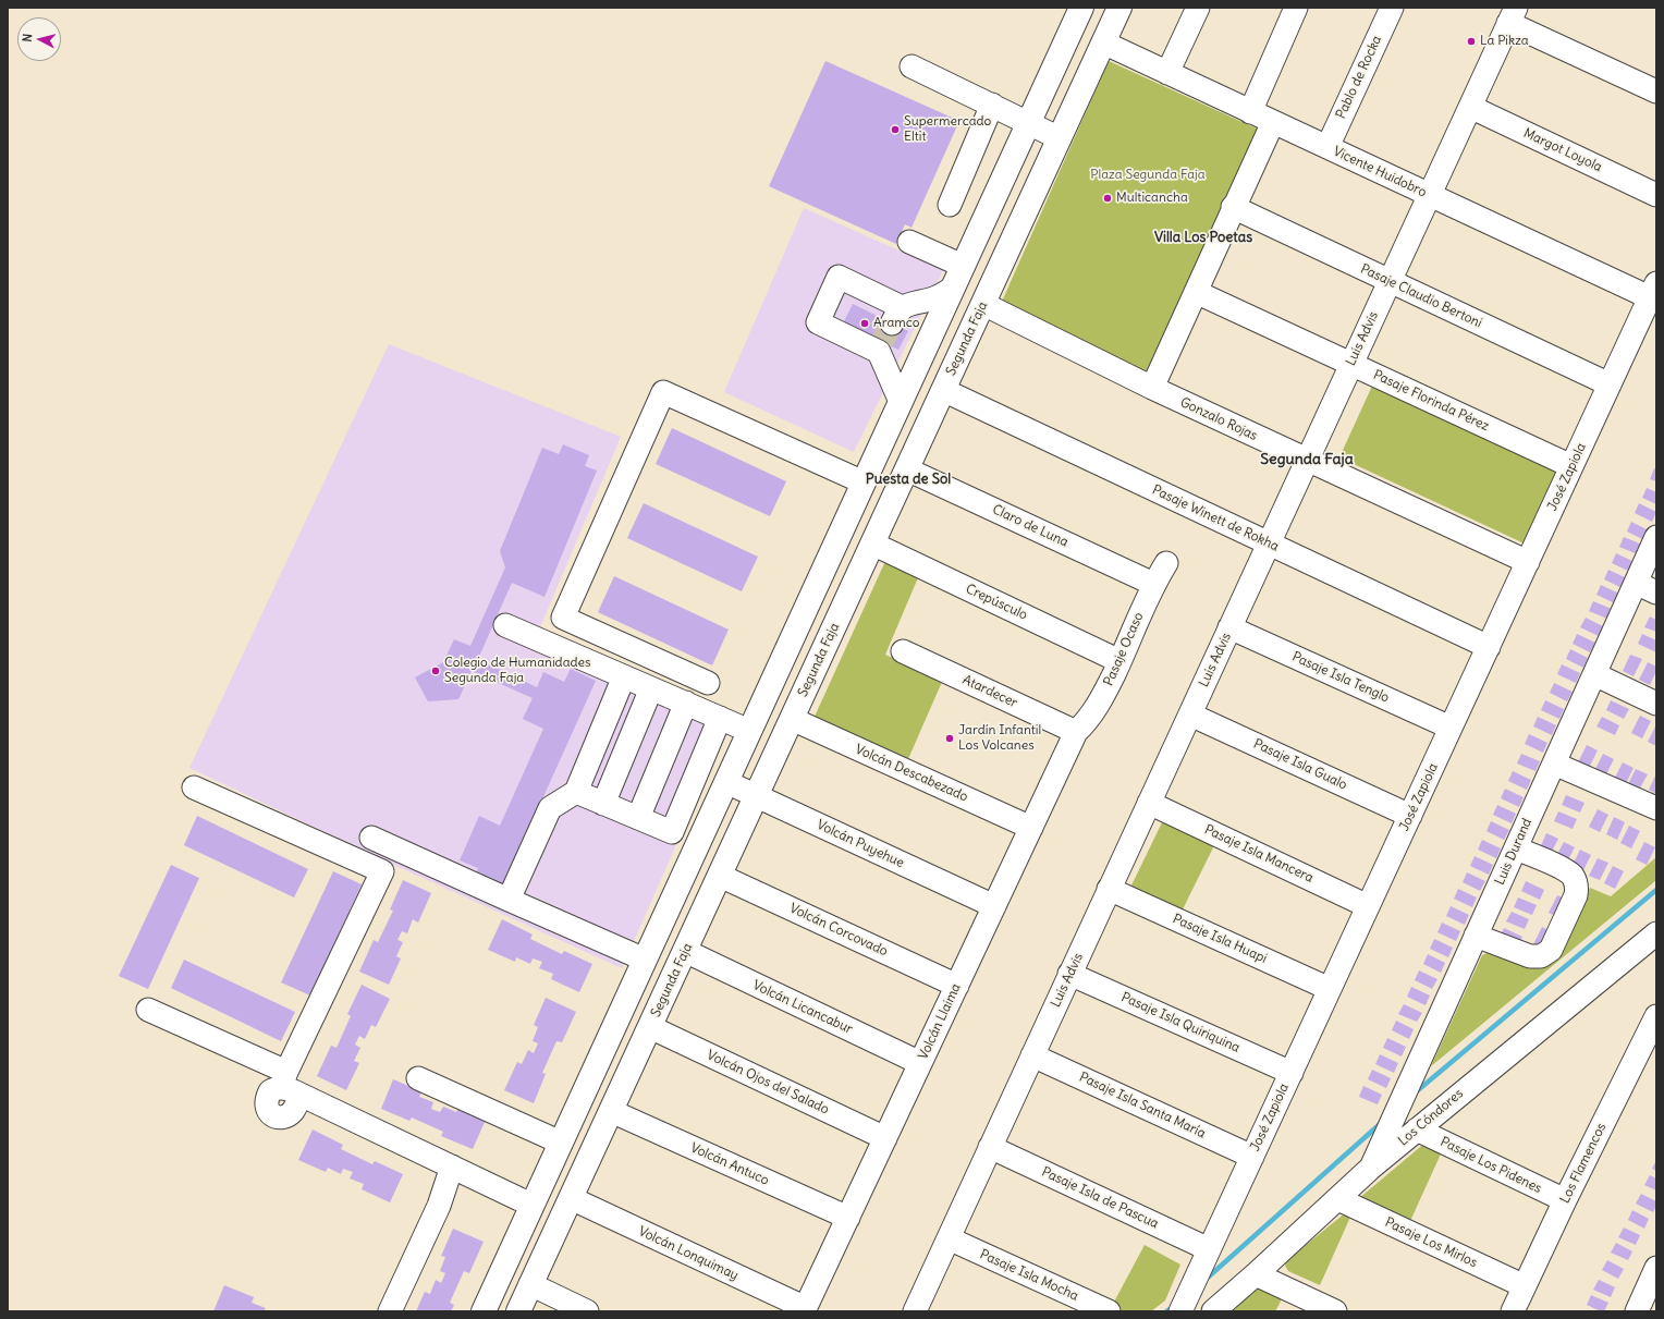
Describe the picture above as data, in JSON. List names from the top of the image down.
{
  "streets": {
    "main road": ["Segunda Faja"],
    "street": [
      "Pablo de Rocka",
      "Margot Loyola",
      "Vicente Huidobro",
      "Pasaje Claudio Bertoni",
      "Luis Advis",
      "Pasaje Florinda Pérez",
      "Gonzalo Rojas",
      "José Zapiola",
      "Pasaje Winett de Rokha",
      "Claro de Luna",
      "Crepúsculo",
      "Pasaje Ocaso",
      "Pasaje Isla Tenglo",
      "Atardecer",
      "Pasaje Isla Gualo",
      "Volcán Descabezado",
      "Volcán Puyehue",
      "Luis Durand",
      "Pasaje Isla Mancera",
      "Volcán Corcovado",
      "Pasaje Isla Huapi",
      "Volcán Licancabur",
      "Volcán Llaima",
      "Pasaje Isla Quiriquina",
      "Volcán Ojos del Salado",
      "Pasaje Isla Santa María",
      "Los Cóndores",
      "Los Flamencos",
      "Volcán Antuco",
      "Pasaje Los Pidenes",
      "Pasaje Isla de Pascua",
      "Pasaje Los Mirlos",
      "Volcán Lonquimay",
      "Pasaje Isla Mocha"
    ]
  },
  "crossings": [
    ["Pablo de Rocka", "Vicente Huidobro"],
    ["Margot Loyola", "Luis Advis"],
    ["Vicente Huidobro", "Segunda Faja"],
    ["Vicente Huidobro", "Luis Advis"],
    ["Vicente Huidobro", "José Zapiola"],
    ["Pasaje Claudio Bertoni", "Luis Advis"],
    ["Pasaje Claudio Bertoni", "José Zapiola"],
    ["Segunda Faja", "Gonzalo Rojas"],
    ["Segunda Faja", "Pasaje Winett de Rokha"],
    ["Segunda Faja", "Claro de Luna"],
    ["Segunda Faja", "Crepúsculo"],
    ["Segunda Faja", "Volcán Descabezado"],
    ["Segunda Faja", "Volcán Puyehue"],
    ["Segunda Faja", "Volcán Corcovado"],
    ["Segunda Faja", "Volcán Licancabur"],
    ["Segunda Faja", "Volcán Ojos del Salado"],
    ["Segunda Faja", "Volcán Antuco"],
    ["Segunda Faja", "Volcán Lonquimay"],
    ["Luis Advis", "Pasaje Florinda Pérez"],
    ["Luis Advis", "Gonzalo Rojas"],
    ["Luis Advis", "Pasaje Winett de Rokha"],
    ["Luis Advis", "Pasaje Isla Tenglo"],
    ["Luis Advis", "Pasaje Isla Gualo"],
    ["Luis Advis", "Pasaje Isla Mancera"],
    ["Luis Advis", "Pasaje Isla Huapi"],
    ["Luis Advis", "Pasaje Isla Quiriquina"],
    ["Luis Advis", "Pasaje Isla Santa María"],
    ["Luis Advis", "Pasaje Isla de Pascua"],
    ["Luis Advis", "Pasaje Isla Mocha"],
    ["Pasaje Florinda Pérez", "José Zapiola"],
    ["Gonzalo Rojas", "José Zapiola"],
    ["José Zapiola", "Pasaje Winett de Rokha"],
    ["José Zapiola", "Pasaje Isla Tenglo"],
    ["José Zapiola", "Pasaje Isla Gualo"],
    ["José Zapiola", "Pasaje Isla Mancera"],
    ["José Zapiola", "Pasaje Isla Huapi"],
    ["José Zapiola", "Pasaje Isla Quiriquina"],
    ["José Zapiola", "Pasaje Isla Santa María"],
    ["José Zapiola", "Pasaje Isla de Pascua"],
    ["Claro de Luna", "Pasaje Ocaso"],
    ["Crepúsculo", "Pasaje Ocaso"],
    ["Pasaje Ocaso", "Atardecer"],
    ["Pasaje Ocaso", "Volcán Llaima"],
    ["Atardecer", "Volcán Llaima"],
    ["Volcán Descabezado", "Volcán Llaima"],
    ["Volcán Puyehue", "Volcán Llaima"],
    ["Luis Durand", "Los Cóndores"],
    ["Volcán Corcovado", "Volcán Llaima"],
    ["Volcán Licancabur", "Volcán Llaima"],
    ["Volcán Llaima", "Volcán Ojos del Salado"],
    ["Volcán Llaima", "Volcán Antuco"],
    ["Volcán Llaima", "Volcán Lonquimay"],
    ["Los Cóndores", "Pasaje Los Pidenes"],
    ["Los Cóndores", "Pasaje Los Mirlos"],
    ["Los Flamencos", "Pasaje Los Pidenes"],
    ["Los Flamencos", "Pasaje Los Mirlos"]
  ],
  "districts": ["Villa Los Poetas", "Segunda Faja", "Puesta de Sol"],
  "parks": ["Plaza Segunda Faja"],
  "places": [
    "La Pikza",
    "Supermercado Eltit",
    "Multicancha",
    "Aramco",
    "Colegio de Humanidades Segunda Faja",
    "Jardín Infantil Los Volcanes"
  ],
  "north": "left"
}
